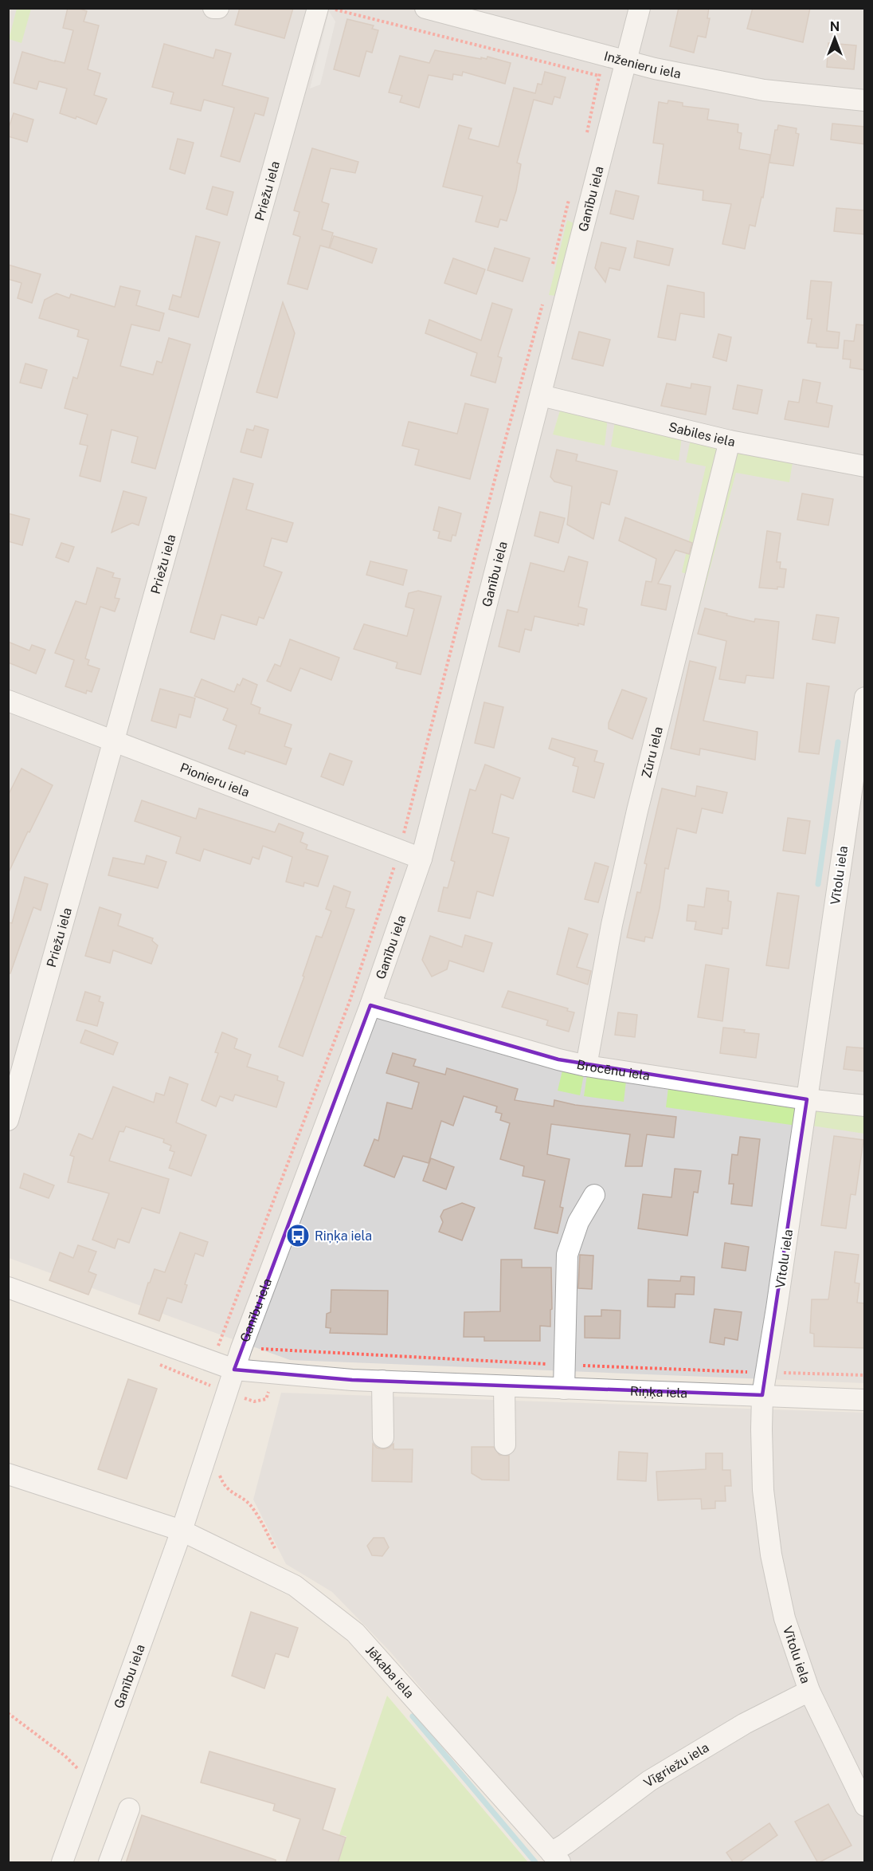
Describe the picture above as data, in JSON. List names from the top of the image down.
{
  "streets": {
    "street": [
      "Inženieru iela",
      "Priežu iela",
      "Ganību iela",
      "Sabiles iela",
      "Zūru iela",
      "Pionieru iela",
      "Vītolu iela",
      "Brocēnu iela",
      "Riņķa iela",
      "Jēkaba iela",
      "Vīgriežu iela"
    ]
  },
  "crossings": [
    ["Inženieru iela", "Ganību iela"],
    ["Priežu iela", "Pionieru iela"],
    ["Ganību iela", "Sabiles iela"],
    ["Ganību iela", "Pionieru iela"],
    ["Ganību iela", "Brocēnu iela"],
    ["Ganību iela", "Riņķa iela"],
    ["Ganību iela", "Jēkaba iela"],
    ["Sabiles iela", "Zūru iela"],
    ["Zūru iela", "Brocēnu iela"],
    ["Vītolu iela", "Brocēnu iela"],
    ["Vītolu iela", "Riņķa iela"],
    ["Vītolu iela", "Vīgriežu iela"],
    ["Jēkaba iela", "Vīgriežu iela"]
  ],
  "places": {
    "bus stop": ["Riņķa iela"]
  },
  "north": "top"
}
